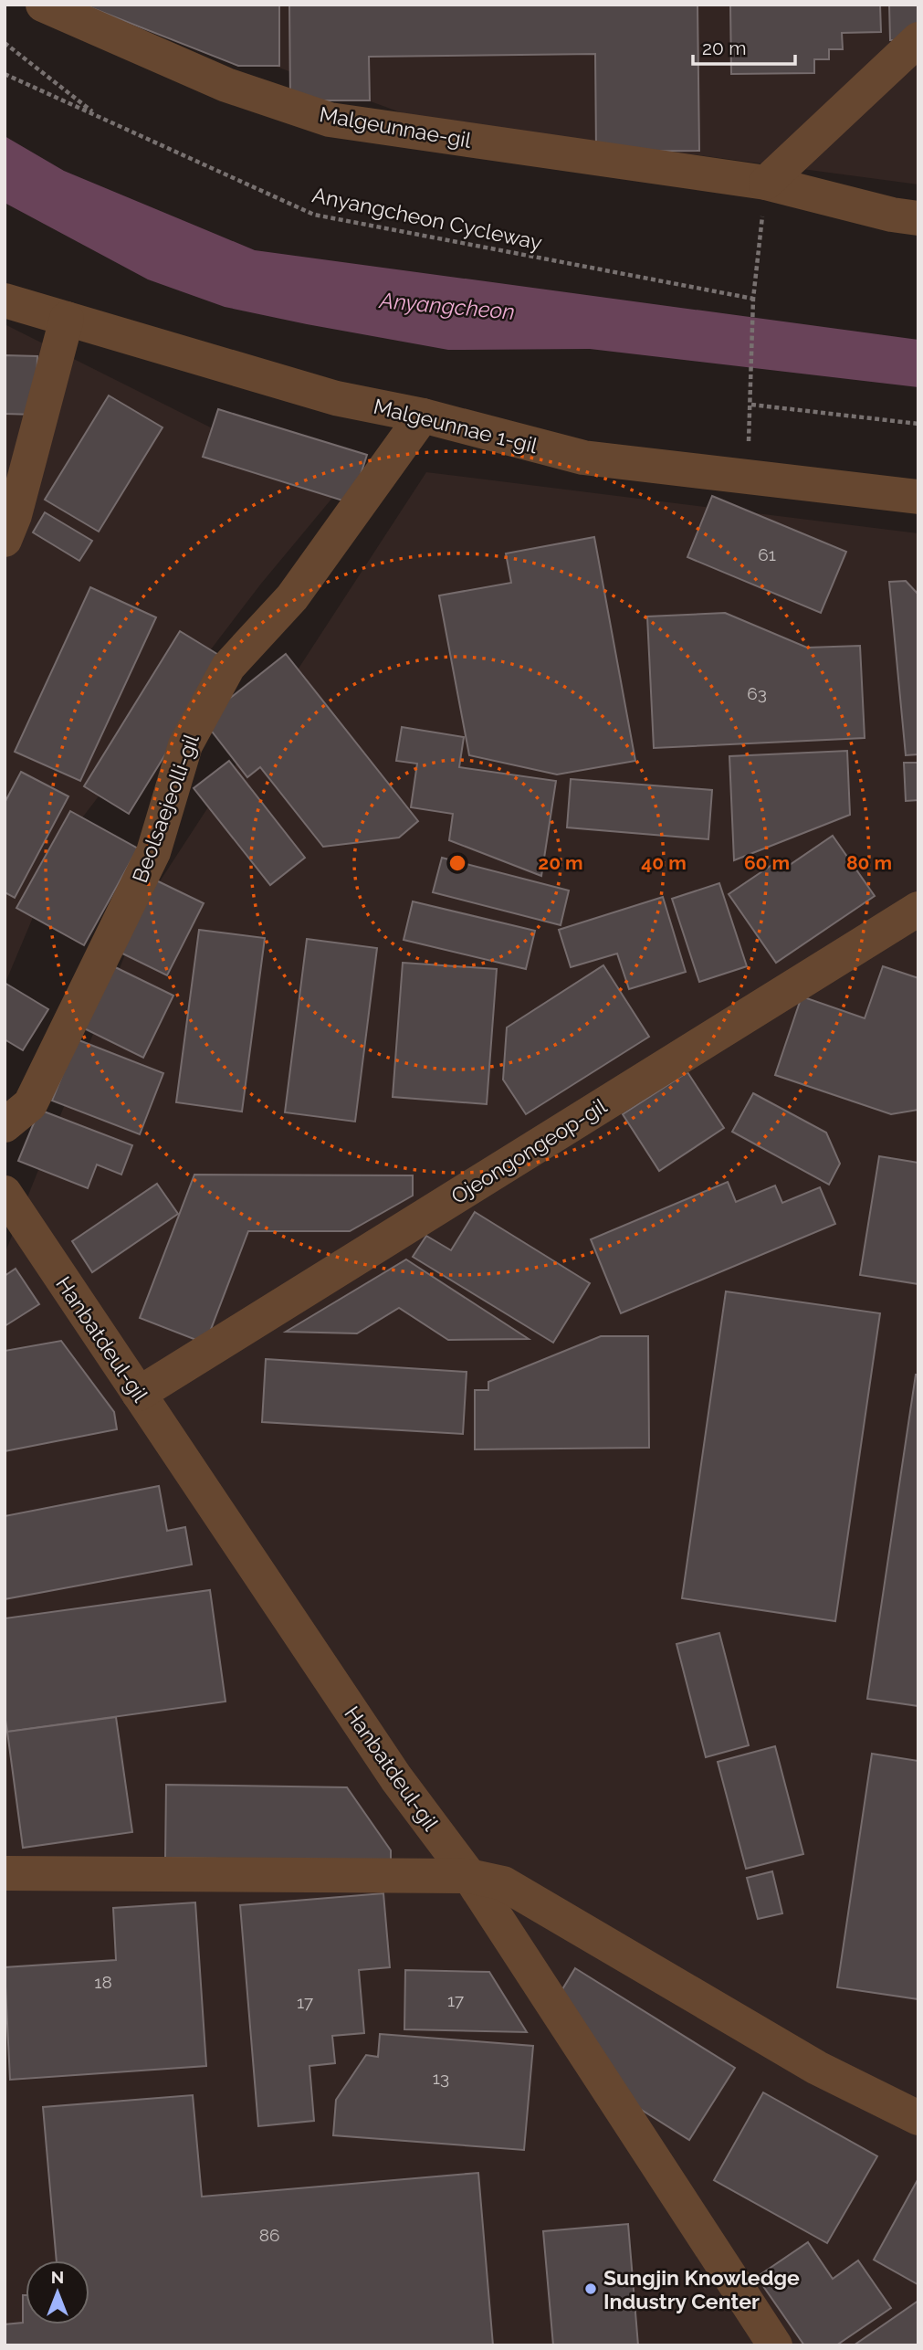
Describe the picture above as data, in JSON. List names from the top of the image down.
{
  "streets": {
    "street": [
      "Malgeunnae-gil",
      "Malgeunnae 1-gil",
      "Beolsaejeolli-gil",
      "Ojeongongeop-gil",
      "Hanbatdeul-gil"
    ],
    "path": ["Anyangcheon Cycleway"]
  },
  "crossings": [
    ["Malgeunnae 1-gil", "Beolsaejeolli-gil"],
    ["Ojeongongeop-gil", "Hanbatdeul-gil"]
  ],
  "water": ["Anyangcheon"],
  "places": ["Sungjin Knowledge Industry Center"],
  "house_numbers": [
    "61",
    "63",
    "18",
    "17",
    "17",
    "13",
    "86"
  ],
  "scale_bar": "20 m",
  "north": "top",
  "rings": [
    "20 m",
    "40 m",
    "60 m",
    "80 m"
  ]
}
